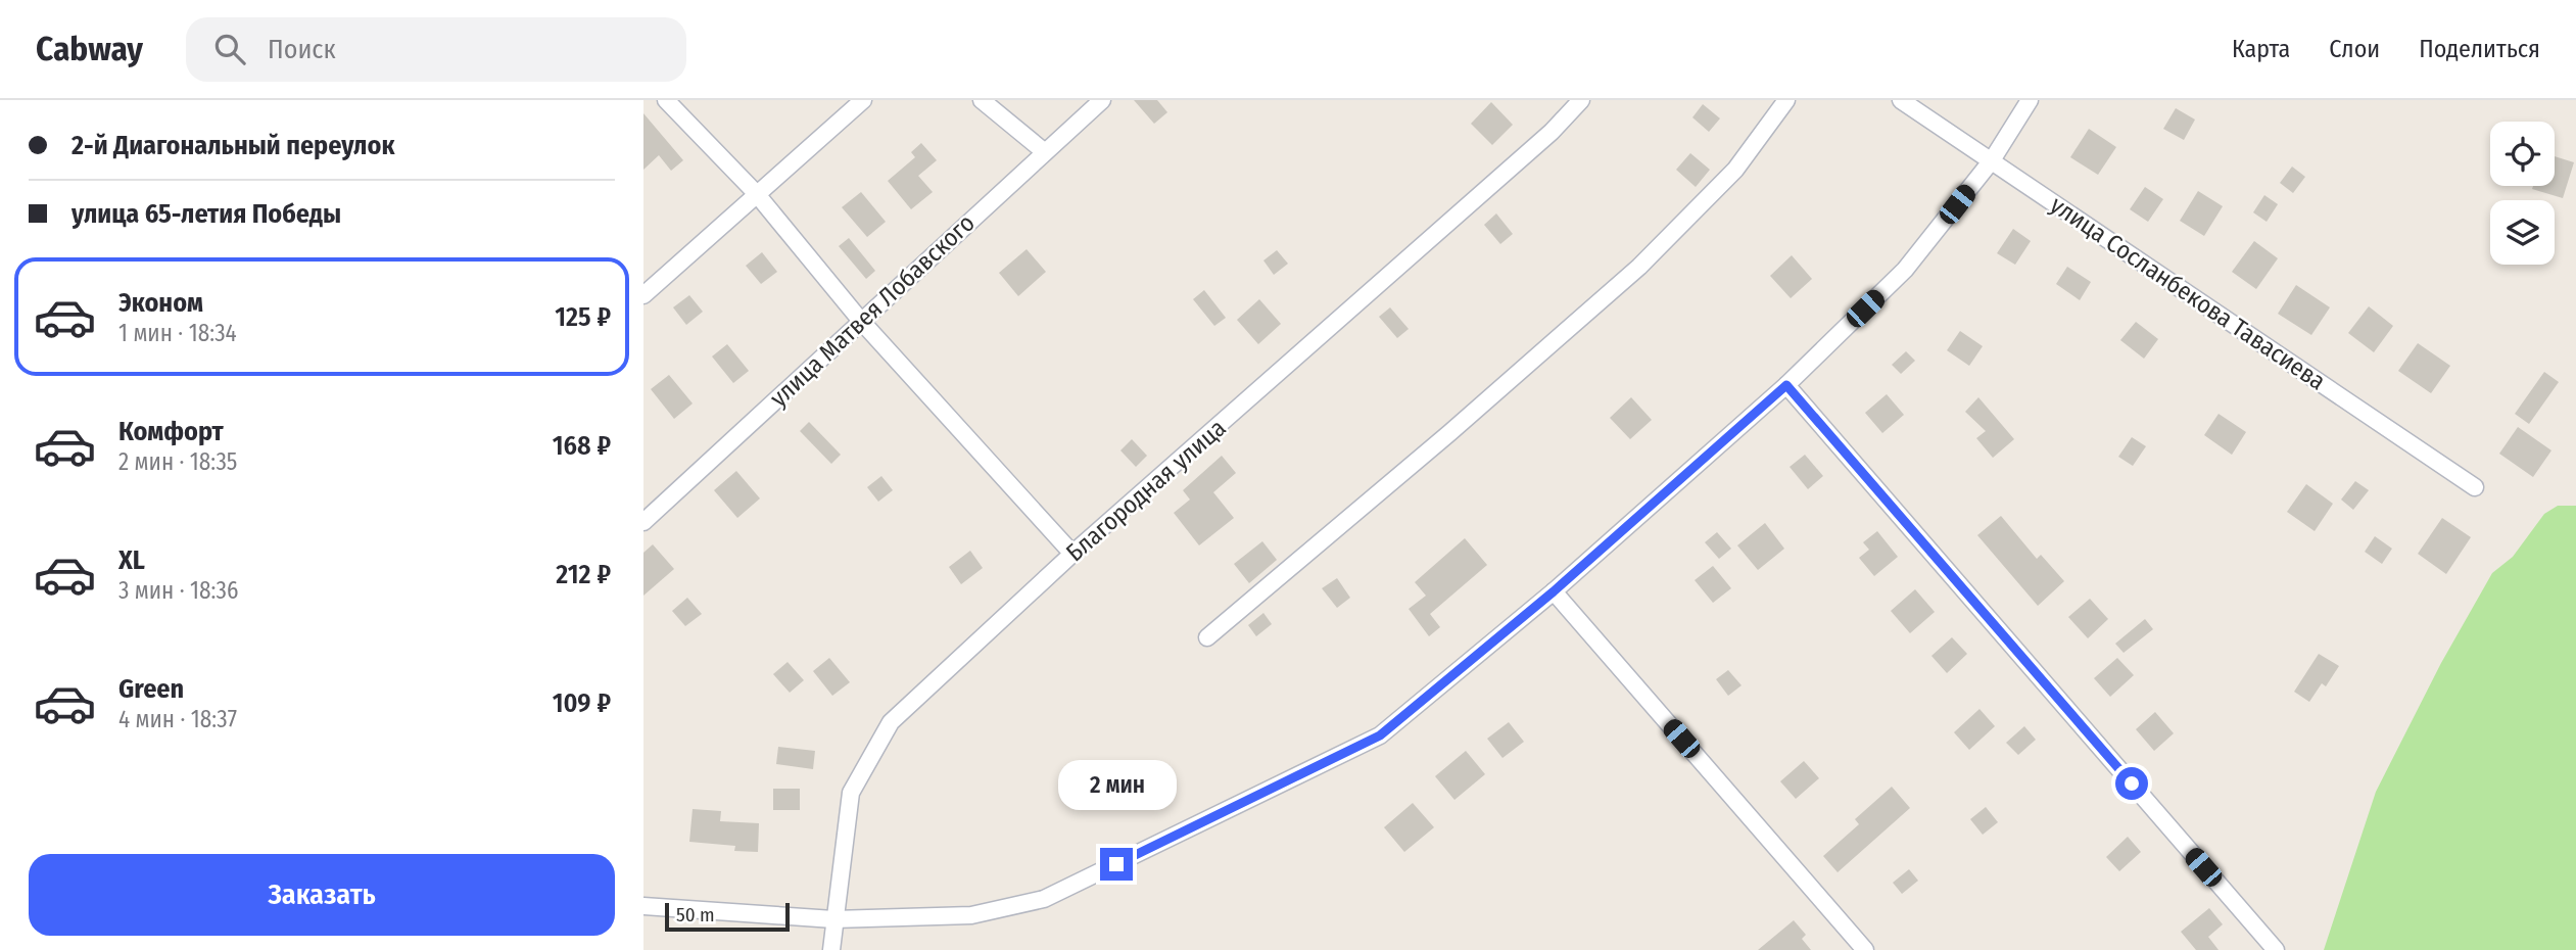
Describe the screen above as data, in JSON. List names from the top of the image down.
{
  "streets": {
    "street": ["улица Сосланбекова Тавасиева", "улица Матвея Лобавского", "Благородная улица"]
  },
  "scale_bar": "50 m",
  "page": {
    "header": "Cabway",
    "search": "Поиск",
    "nav": ["Карта", "Слои", "Поделиться"],
    "banner": ["2-й Диагональный переулок", "улица 65-летия Победы"],
    "list": [
      {
        "name": "Эконом",
        "note": "1 мин · 18:34",
        "value": "125 ₽"
      },
      {
        "name": "Комфорт",
        "note": "2 мин · 18:35",
        "value": "168 ₽"
      },
      {
        "name": "XL",
        "note": "3 мин · 18:36",
        "value": "212 ₽"
      },
      {
        "name": "Green",
        "note": "4 мин · 18:37",
        "value": "109 ₽"
      }
    ],
    "bubble": "2 мин",
    "buttons": "Заказать",
    "scale": "50 m"
  }
}
